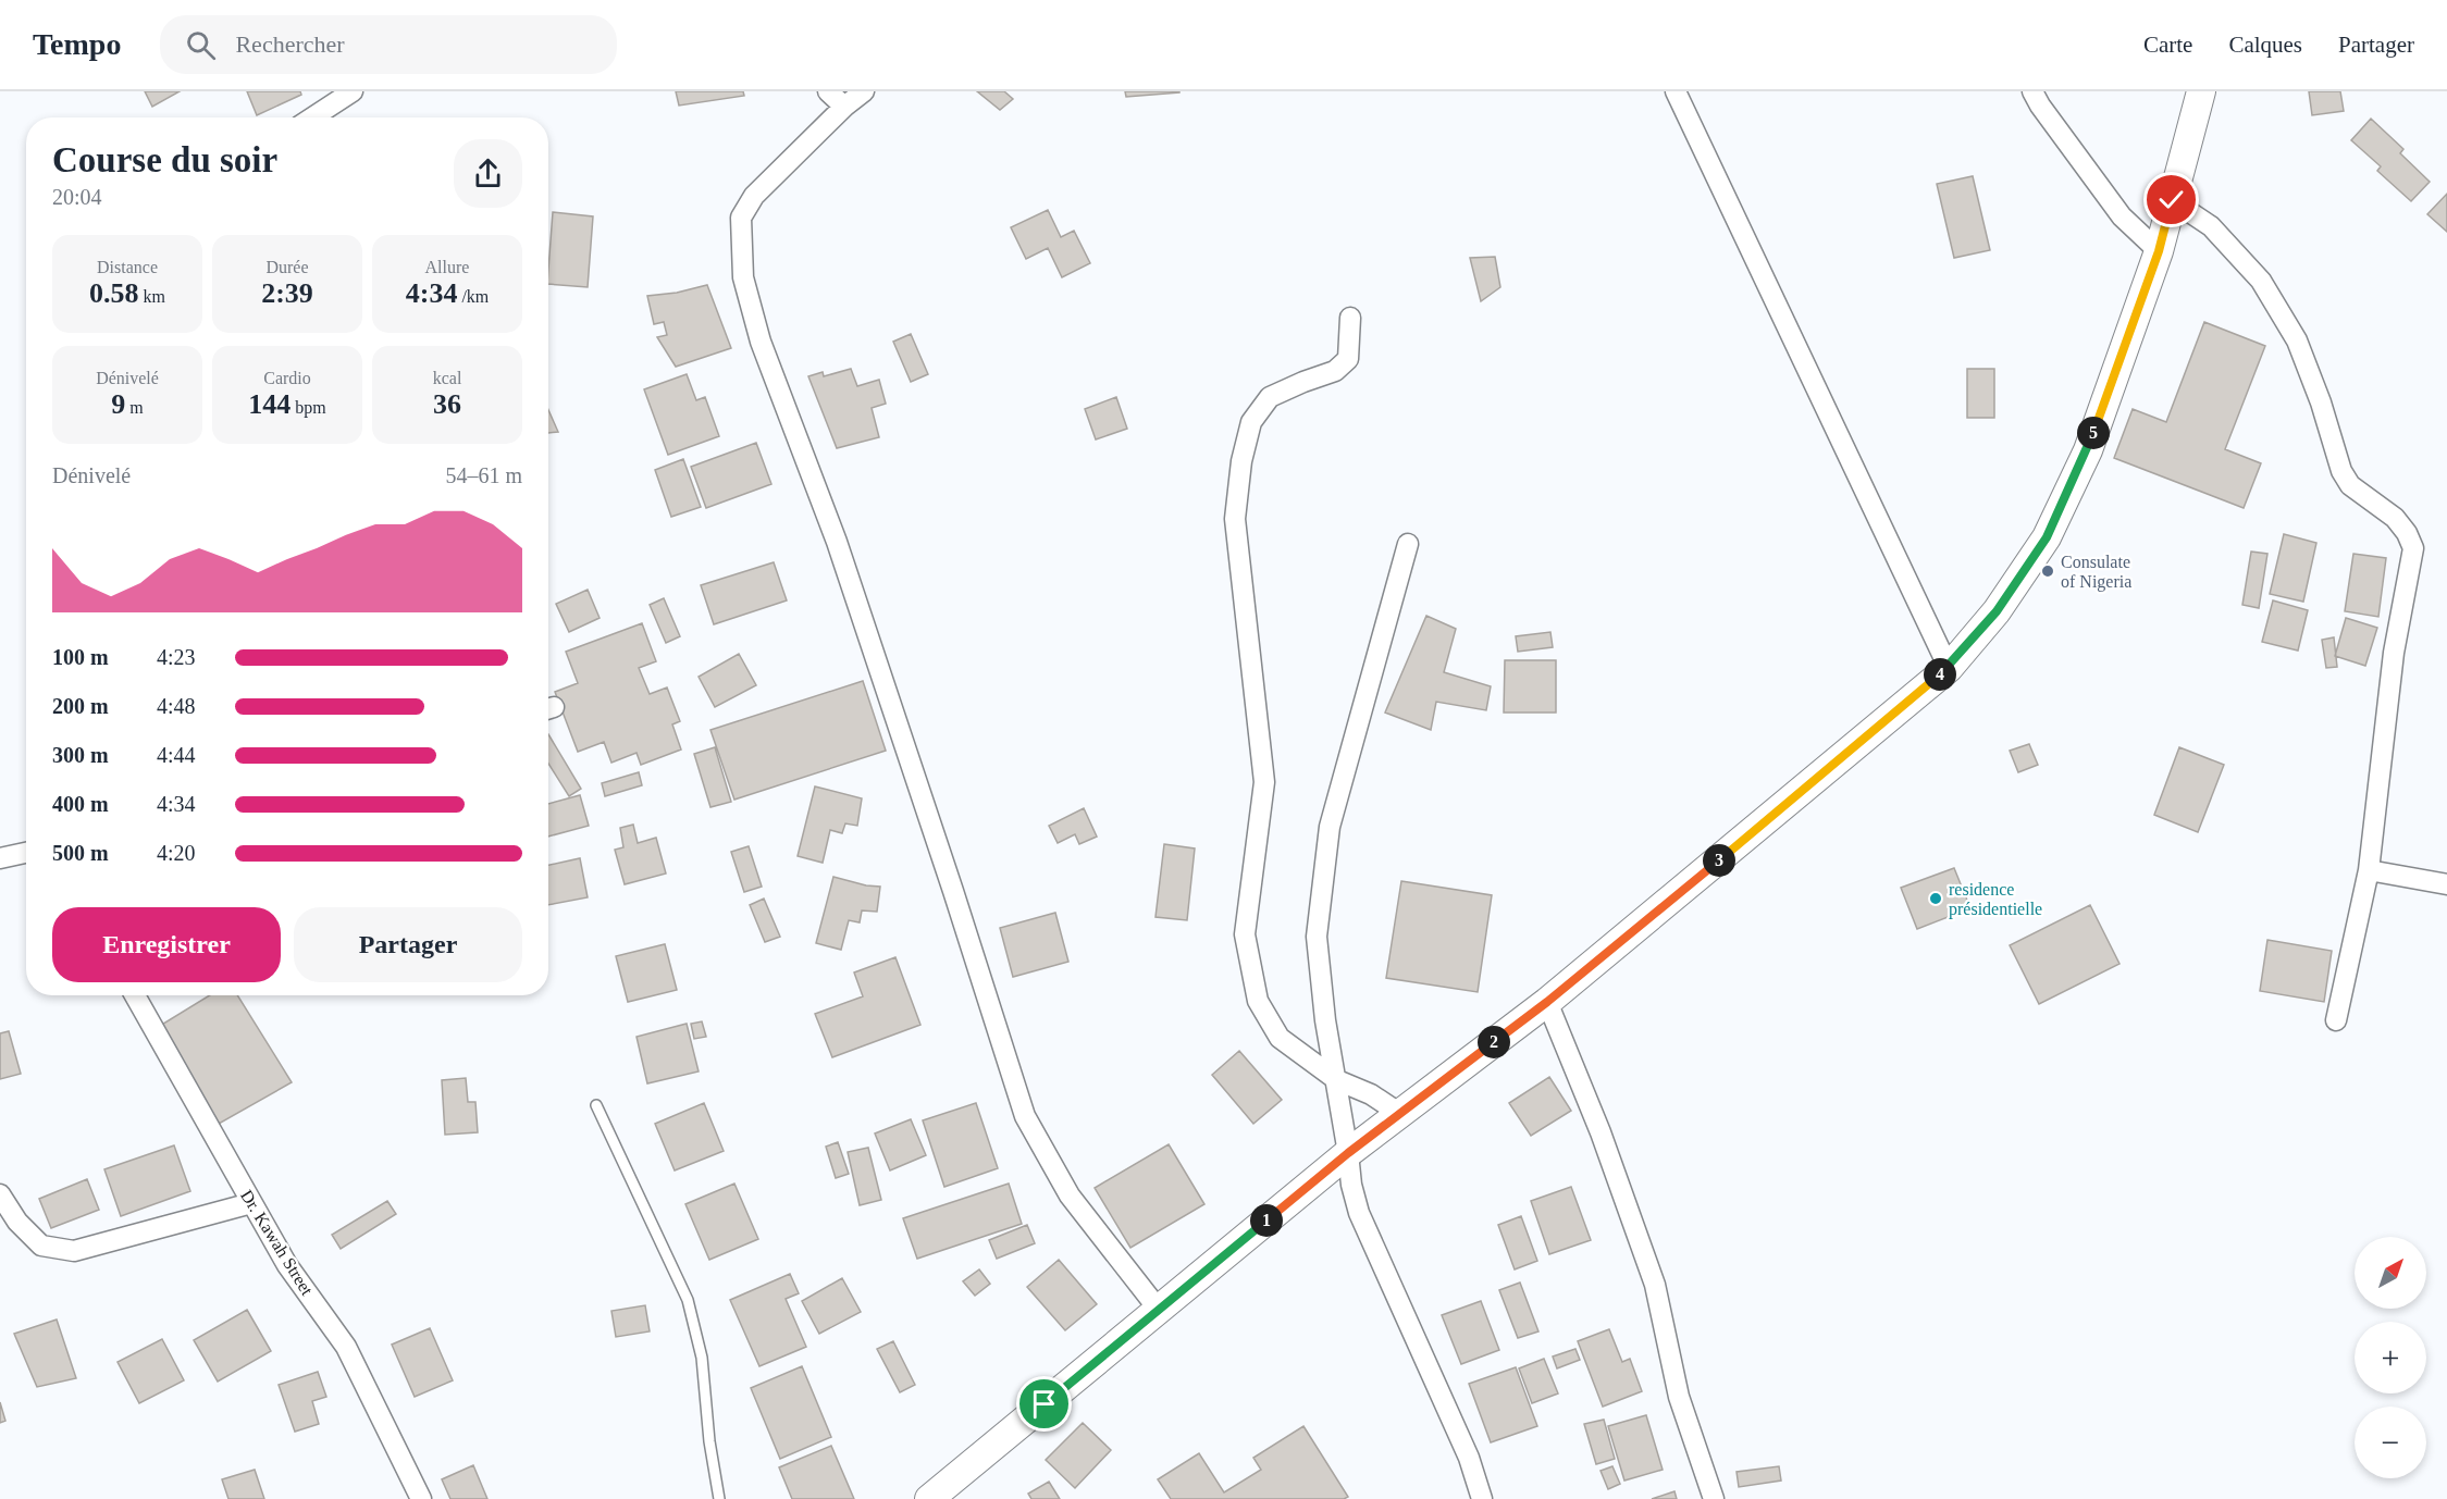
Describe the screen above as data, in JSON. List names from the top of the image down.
{
  "streets": {
    "street": ["Dr. Kawah Street"]
  },
  "places": ["Consulate of Nigeria", "residence présidentielle"],
  "north": "top right",
  "page": {
    "header": "Tempo",
    "search": "Rechercher",
    "nav": ["Carte", "Calques", "Partager"],
    "heading": ["Course du soir", "20:04"],
    "stats": [
      ["Distance", "0.58 km"],
      ["Durée", "2:39"],
      ["Allure", "4:34 /km"],
      ["Dénivelé", "9 m"],
      ["Cardio", "144 bpm"],
      ["kcal", "36"]
    ],
    "pins": [
      "5",
      "4",
      "3",
      "2",
      "1"
    ],
    "chart": ["Dénivelé", "54–61 m"],
    "list": [
      {
        "name": "100 m",
        "note": "4:23"
      },
      {
        "name": "200 m",
        "note": "4:48"
      },
      {
        "name": "300 m",
        "note": "4:44"
      },
      {
        "name": "400 m",
        "note": "4:34"
      },
      {
        "name": "500 m",
        "note": "4:20"
      }
    ],
    "buttons": ["Enregistrer", "Partager"],
    "map_buttons": ["+", "−"]
  }
}
